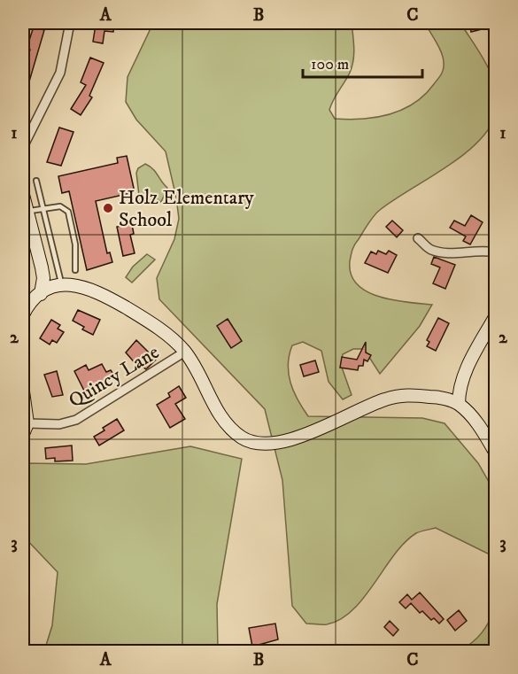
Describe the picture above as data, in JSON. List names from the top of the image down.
{
  "streets": {
    "street": ["Quincy Lane"]
  },
  "places": ["Holz Elementary School"],
  "scale_bar": "100 m",
  "grid": {
    "columns": ["A", "B", "C"],
    "rows": ["1", "2", "3"]
  }
}
